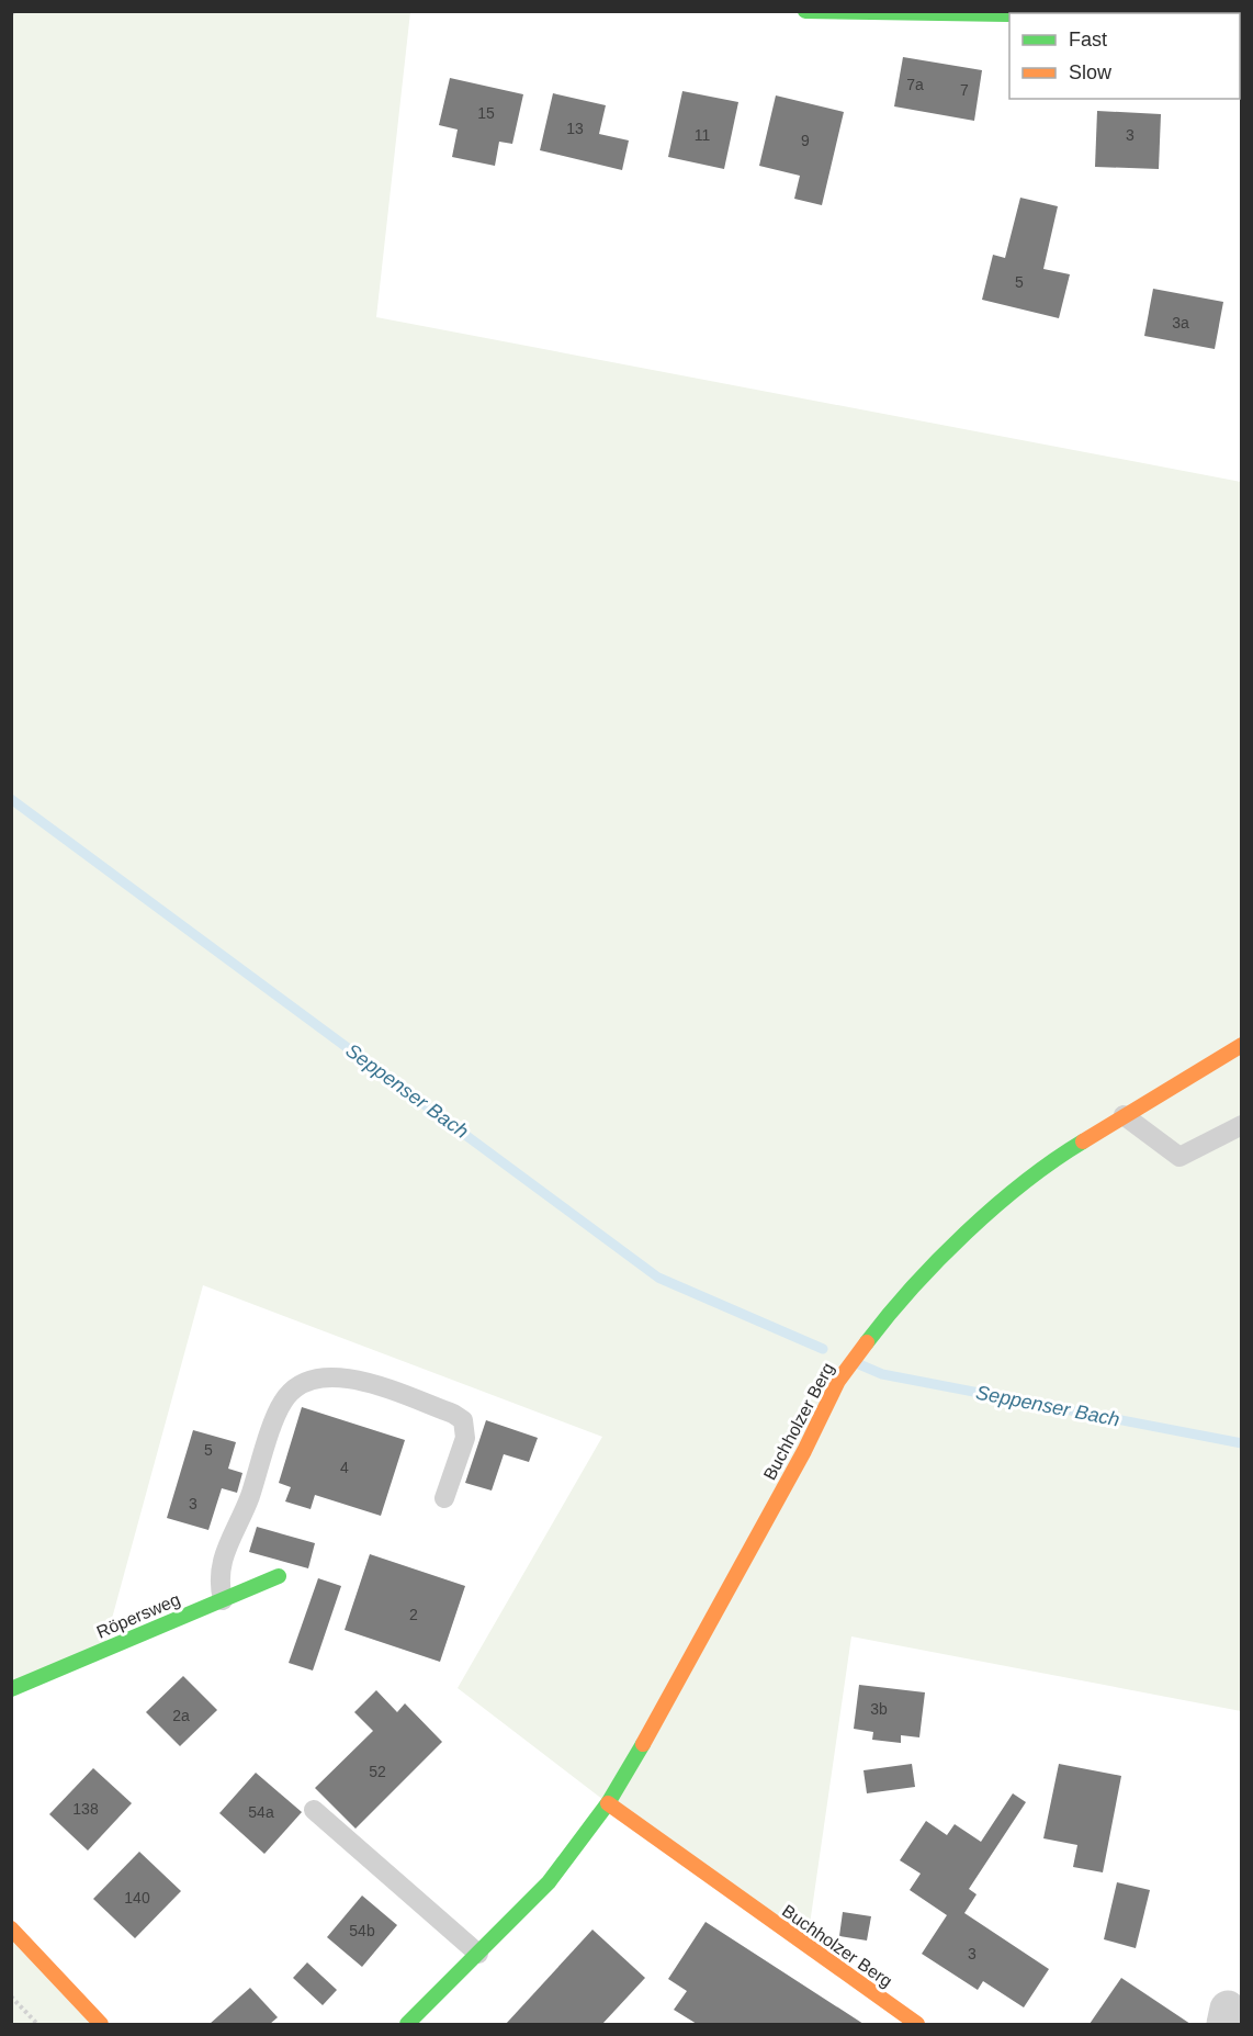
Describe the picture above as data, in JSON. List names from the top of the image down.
{
  "streets": {
    "main road": ["Buchholzer Berg", "Röpersweg"]
  },
  "water": ["Seppenser Bach"],
  "house_numbers": [
    "7a",
    "7",
    "15",
    "13",
    "11",
    "3",
    "9",
    "5",
    "3a",
    "5",
    "4",
    "3",
    "2",
    "3b",
    "2a",
    "52",
    "138",
    "54a",
    "140",
    "54b",
    "3"
  ],
  "legend": ["Fast", "Slow"]
}
